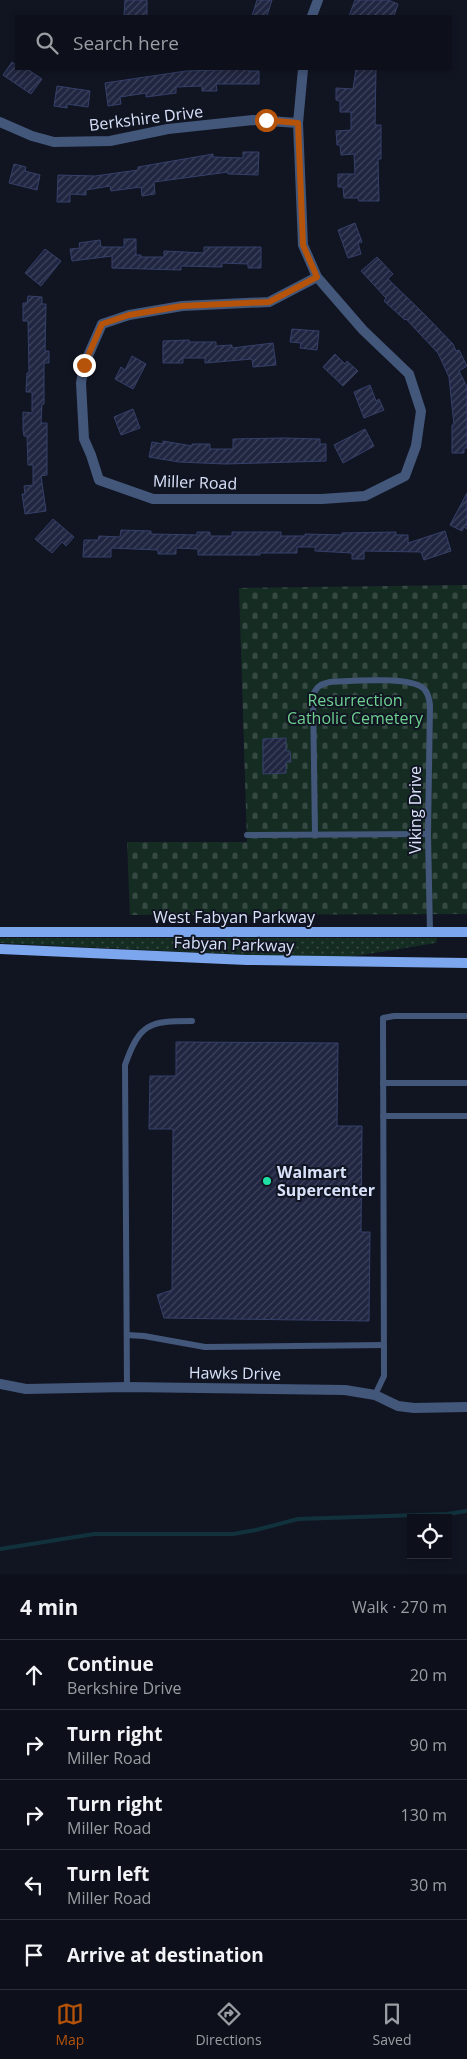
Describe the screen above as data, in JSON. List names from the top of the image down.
{
  "streets": {
    "main road": ["West Fabyan Parkway", "Fabyan Parkway"],
    "street": ["Berkshire Drive", "Miller Road", "Hawks Drive"],
    "lane": ["Viking Drive"]
  },
  "crossings": [
    ["Berkshire Drive", "Miller Road"],
    ["Viking Drive", "West Fabyan Parkway"]
  ],
  "parks": ["Resurrection Catholic Cemetery"],
  "places": ["Walmart Supercenter"],
  "page": {
    "search": "Search here",
    "heading": ["4 min", "Walk · 270 m"],
    "list": [
      ["Continue", "Berkshire Drive", "20 m"],
      ["Turn right", "Miller Road", "90 m"],
      ["Turn right", "Miller Road", "130 m"],
      ["Turn left", "Miller Road", "30 m"],
      "Arrive at destination"
    ],
    "nav": ["Map", "Directions", "Saved"]
  }
}
